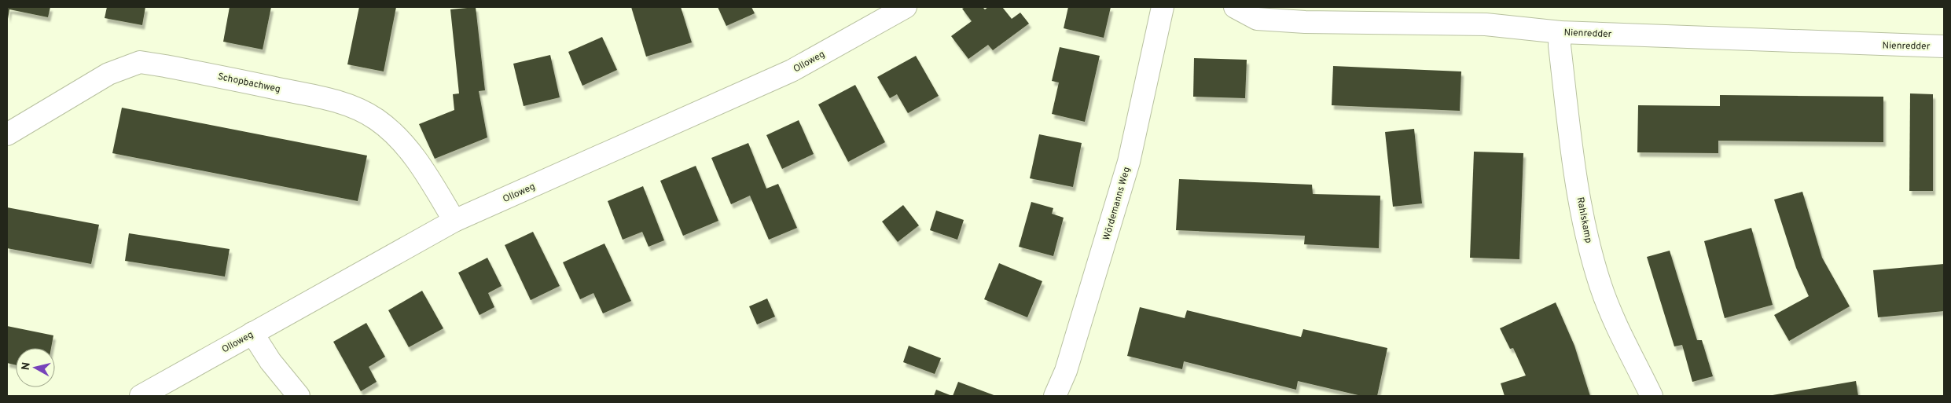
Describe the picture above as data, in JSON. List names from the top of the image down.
{
  "streets": {
    "street": [
      "Nienredder",
      "Olloweg",
      "Schopbachweg",
      "Wördemanns Weg",
      "Rahlskamp"
    ]
  },
  "crossings": [
    ["Nienredder", "Rahlskamp"],
    ["Olloweg", "Schopbachweg"]
  ],
  "north": "left"
}
